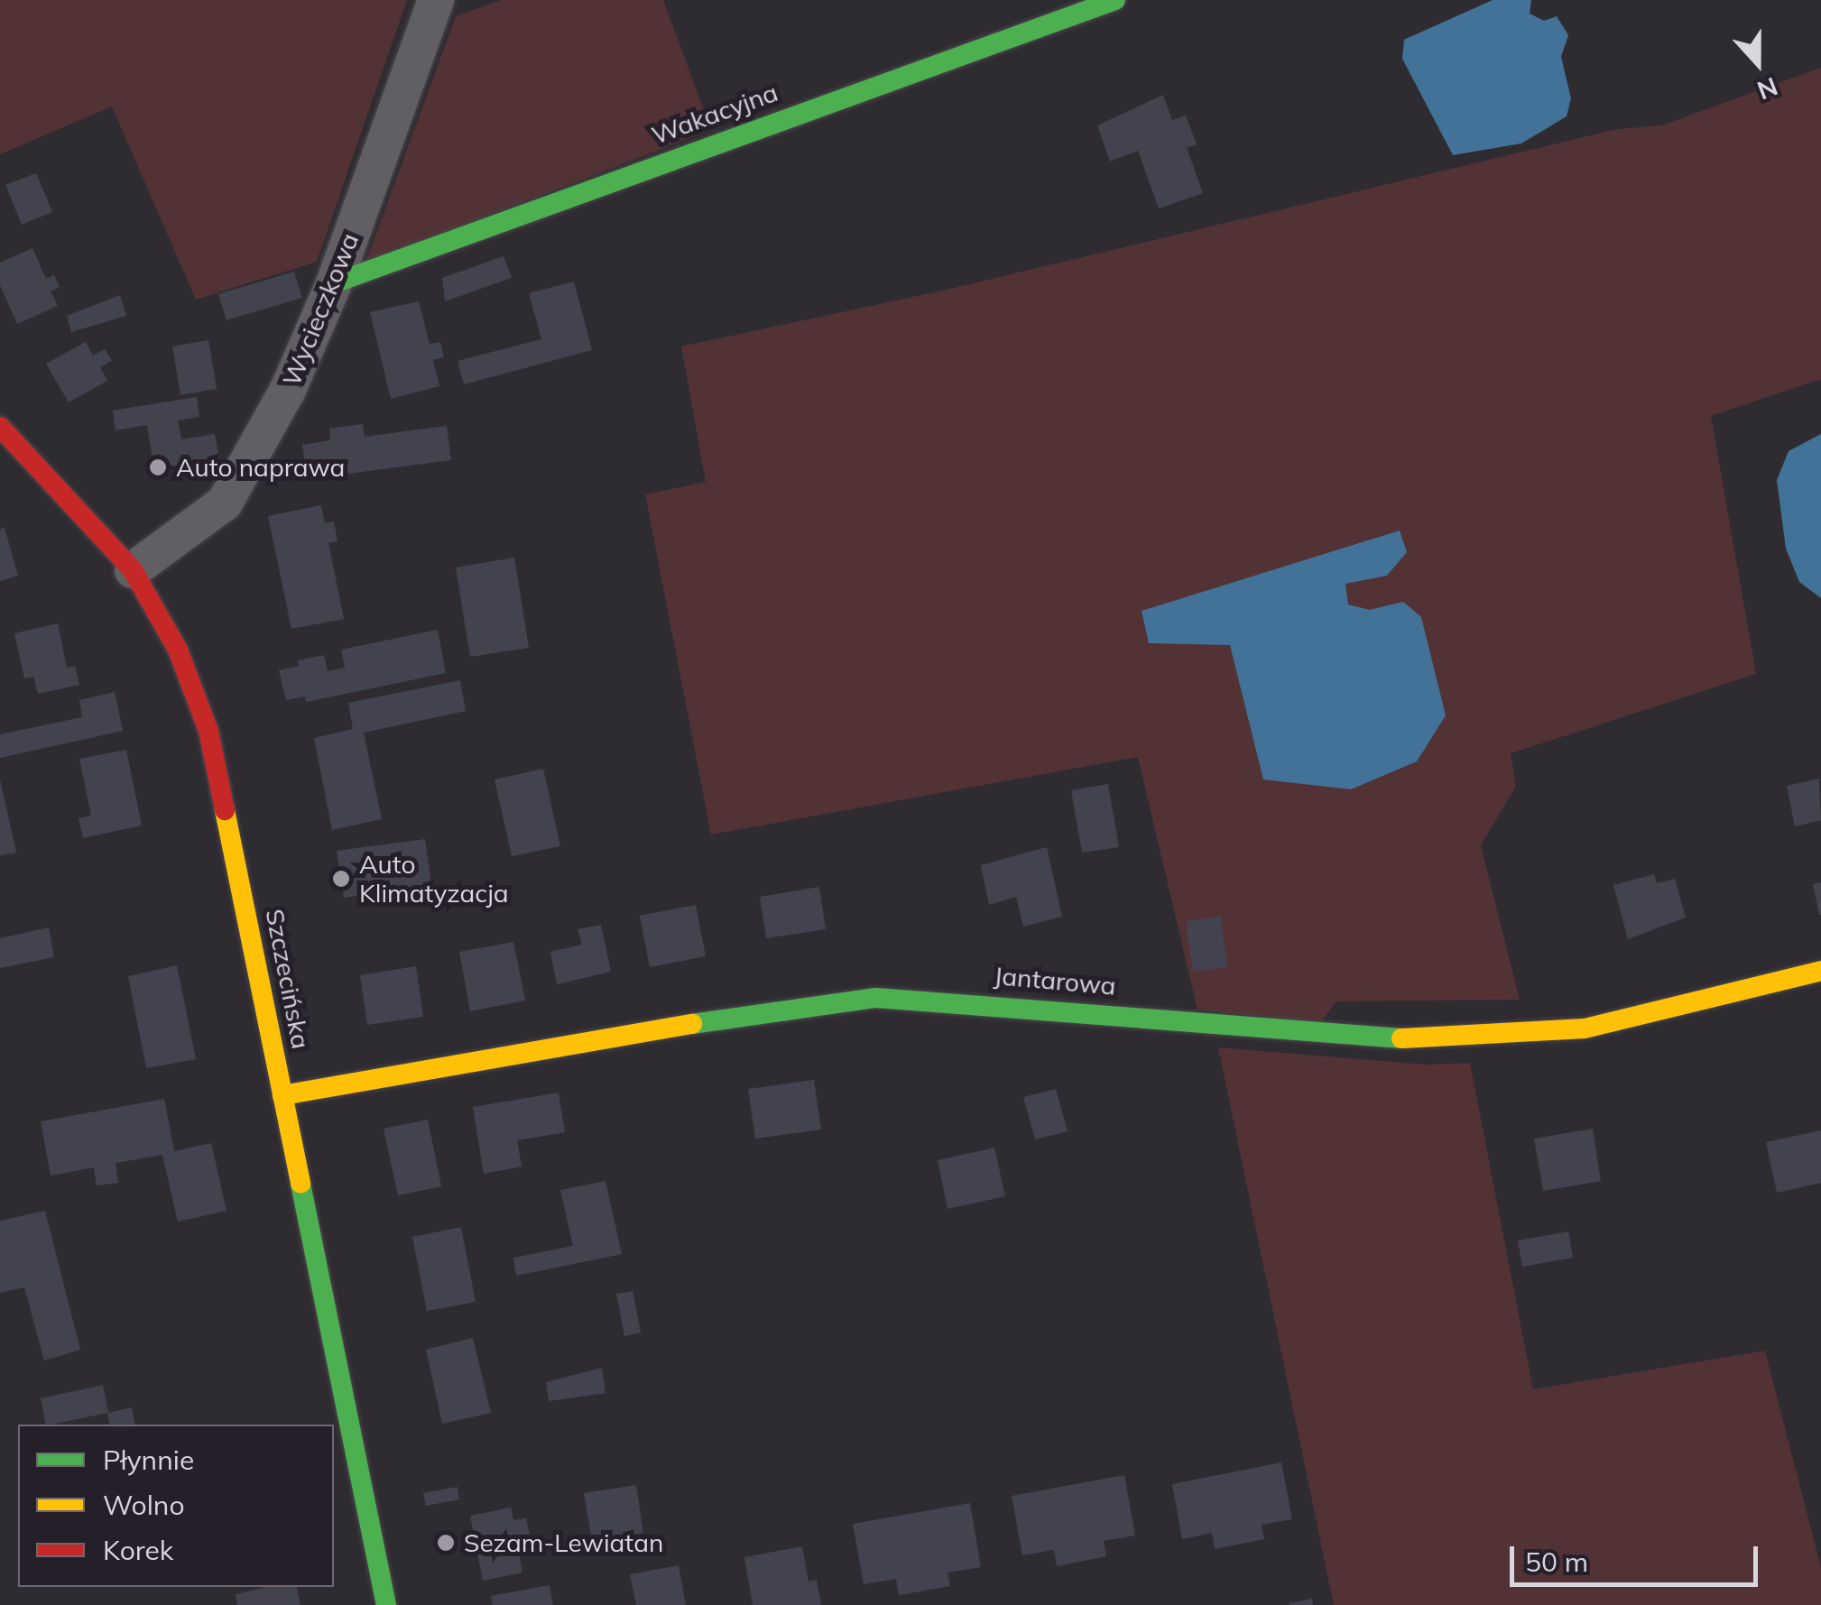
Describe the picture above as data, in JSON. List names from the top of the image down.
{
  "streets": {
    "street": [
      "Wakacyjna",
      "Wycieczkowa",
      "Szczecińska",
      "Jantarowa"
    ]
  },
  "crossings": [
    ["Wakacyjna", "Wycieczkowa"],
    ["Wycieczkowa", "Szczecińska"],
    ["Szczecińska", "Jantarowa"]
  ],
  "places": ["Auto naprawa", "Auto Klimatyzacja", "Sezam-Lewiatan"],
  "legend": ["Płynnie", "Wolno", "Korek"],
  "scale_bar": "50 m",
  "north": "bottom"
}
